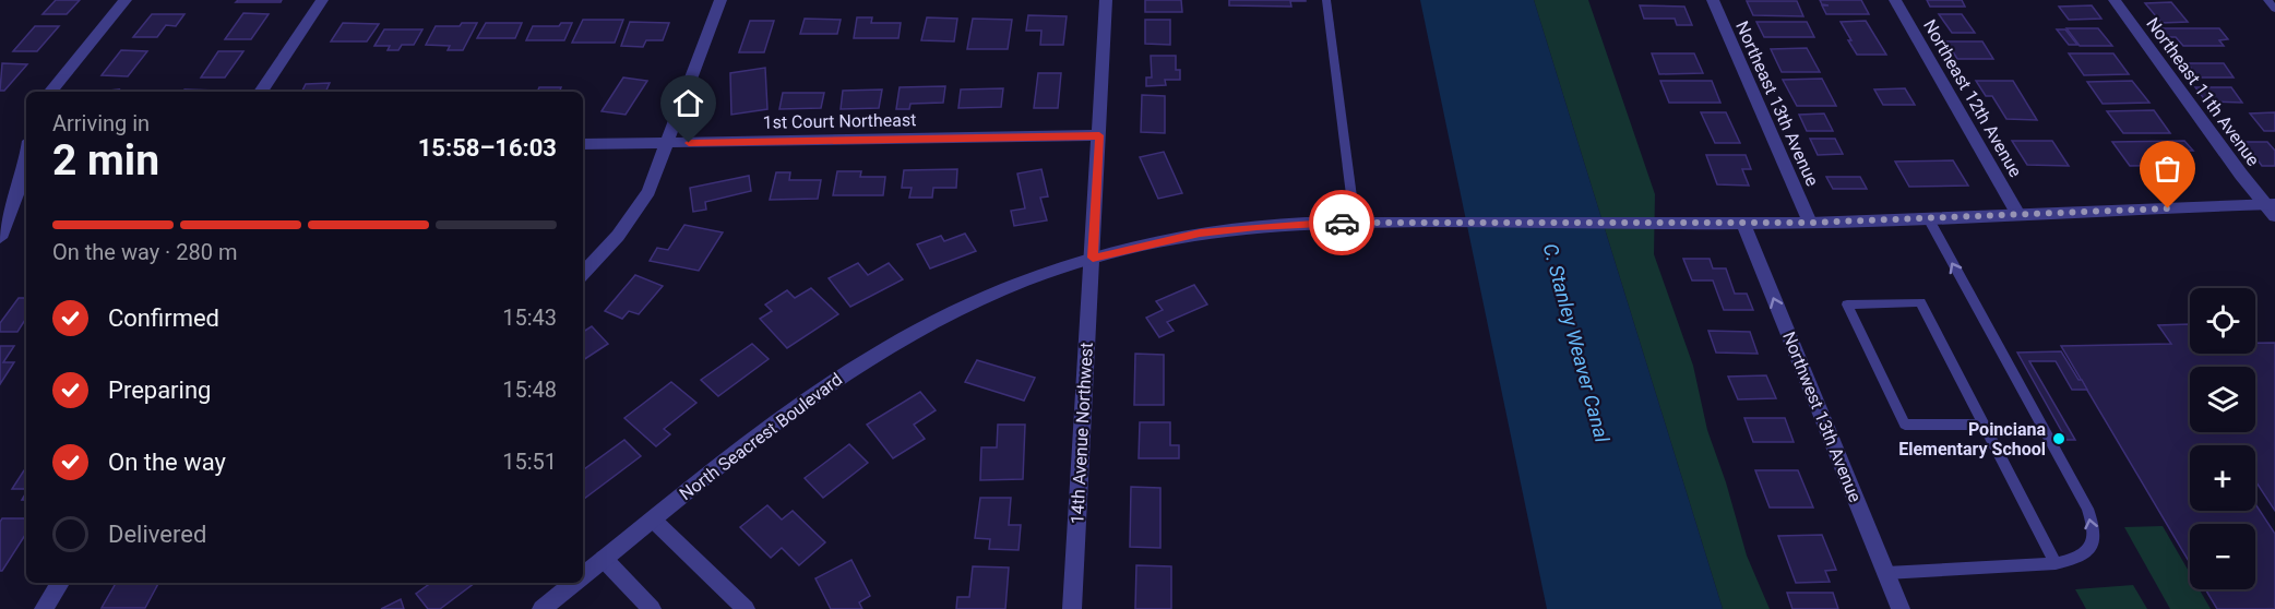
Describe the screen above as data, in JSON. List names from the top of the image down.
{
  "streets": {
    "street": [
      "Northeast 11th Avenue",
      "Northeast 12th Avenue",
      "Northeast 13th Avenue",
      "1st Court Northeast",
      "Northwest 13th Avenue",
      "14th Avenue Northwest",
      "North Seacrest Boulevard"
    ]
  },
  "crossings": [
    ["Northeast 11th Avenue", "North Seacrest Boulevard"],
    ["Northeast 12th Avenue", "North Seacrest Boulevard"],
    ["Northeast 13th Avenue", "North Seacrest Boulevard"],
    ["1st Court Northeast", "14th Avenue Northwest"],
    ["Northwest 13th Avenue", "North Seacrest Boulevard"],
    ["14th Avenue Northwest", "North Seacrest Boulevard"]
  ],
  "one_way": ["Northwest 13th Avenue"],
  "water": ["C. Stanley Weaver Canal"],
  "places": ["Poinciana Elementary School"],
  "page": {
    "heading": ["2 min", "Arriving in", "15:58–16:03"],
    "bar": "On the way · 280 m",
    "list": [
      ["Confirmed", "15:43"],
      ["Preparing", "15:48"],
      ["On the way", "15:51"],
      "Delivered"
    ],
    "map_buttons": ["+", "−"]
  }
}
